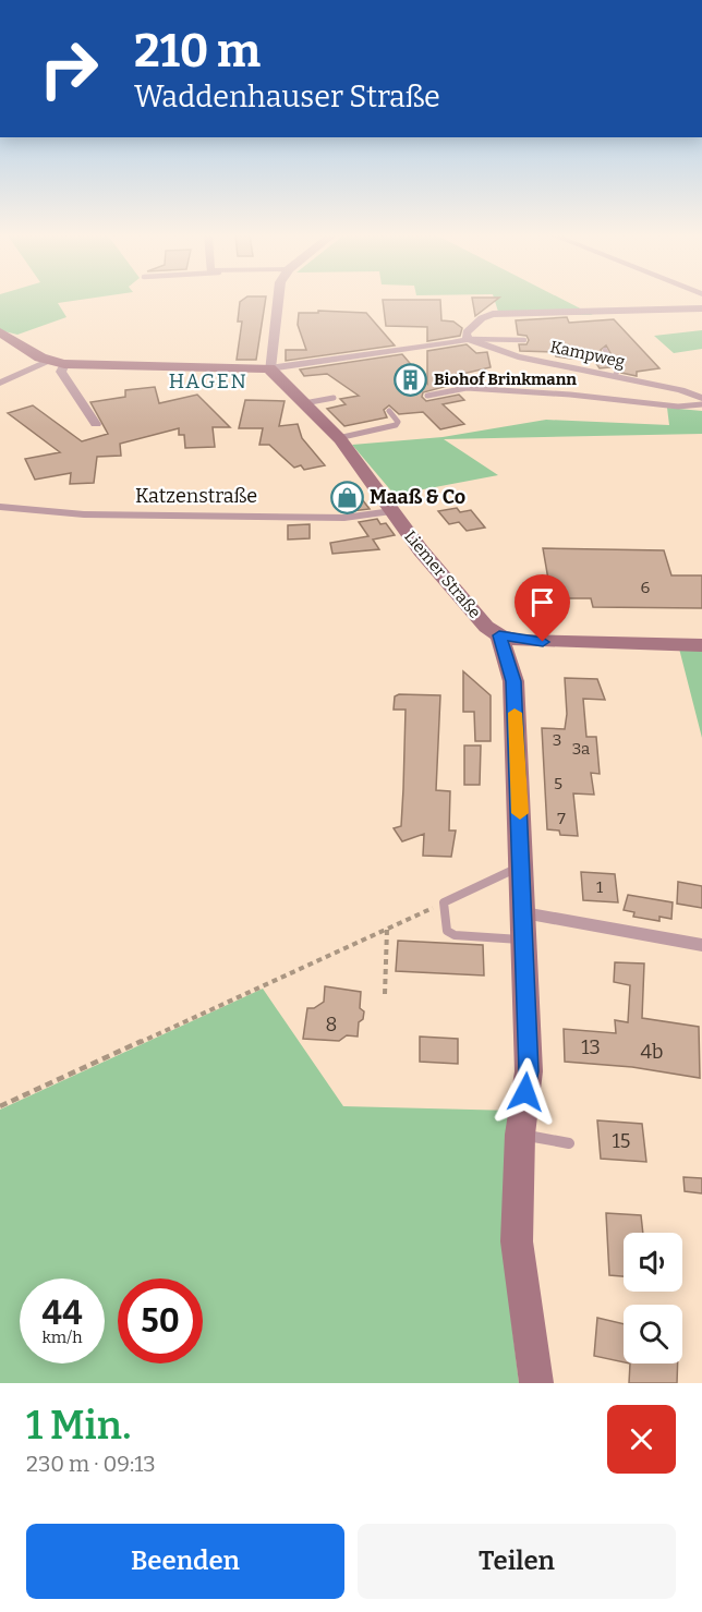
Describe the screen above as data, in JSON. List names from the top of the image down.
{
  "streets": {
    "main road": ["Liemer Straße"],
    "street": ["Kampweg", "Katzenstraße"]
  },
  "crossings": [
    ["Katzenstraße", "Liemer Straße"]
  ],
  "districts": ["HAGEN"],
  "places": {
    "building": ["Biohof Brinkmann"],
    "shop": ["Maaß & Co"]
  },
  "house_numbers": [
    "6",
    "3",
    "3a",
    "5",
    "7",
    "1",
    "8",
    "13",
    "4b",
    "15"
  ],
  "page": {
    "turn": ["210 m", "Waddenhauser Straße"],
    "speed": "44 km/h",
    "limit": "50",
    "heading": ["1 Min.", "230 m · 09:13"],
    "buttons": ["Beenden", "Teilen"]
  }
}
